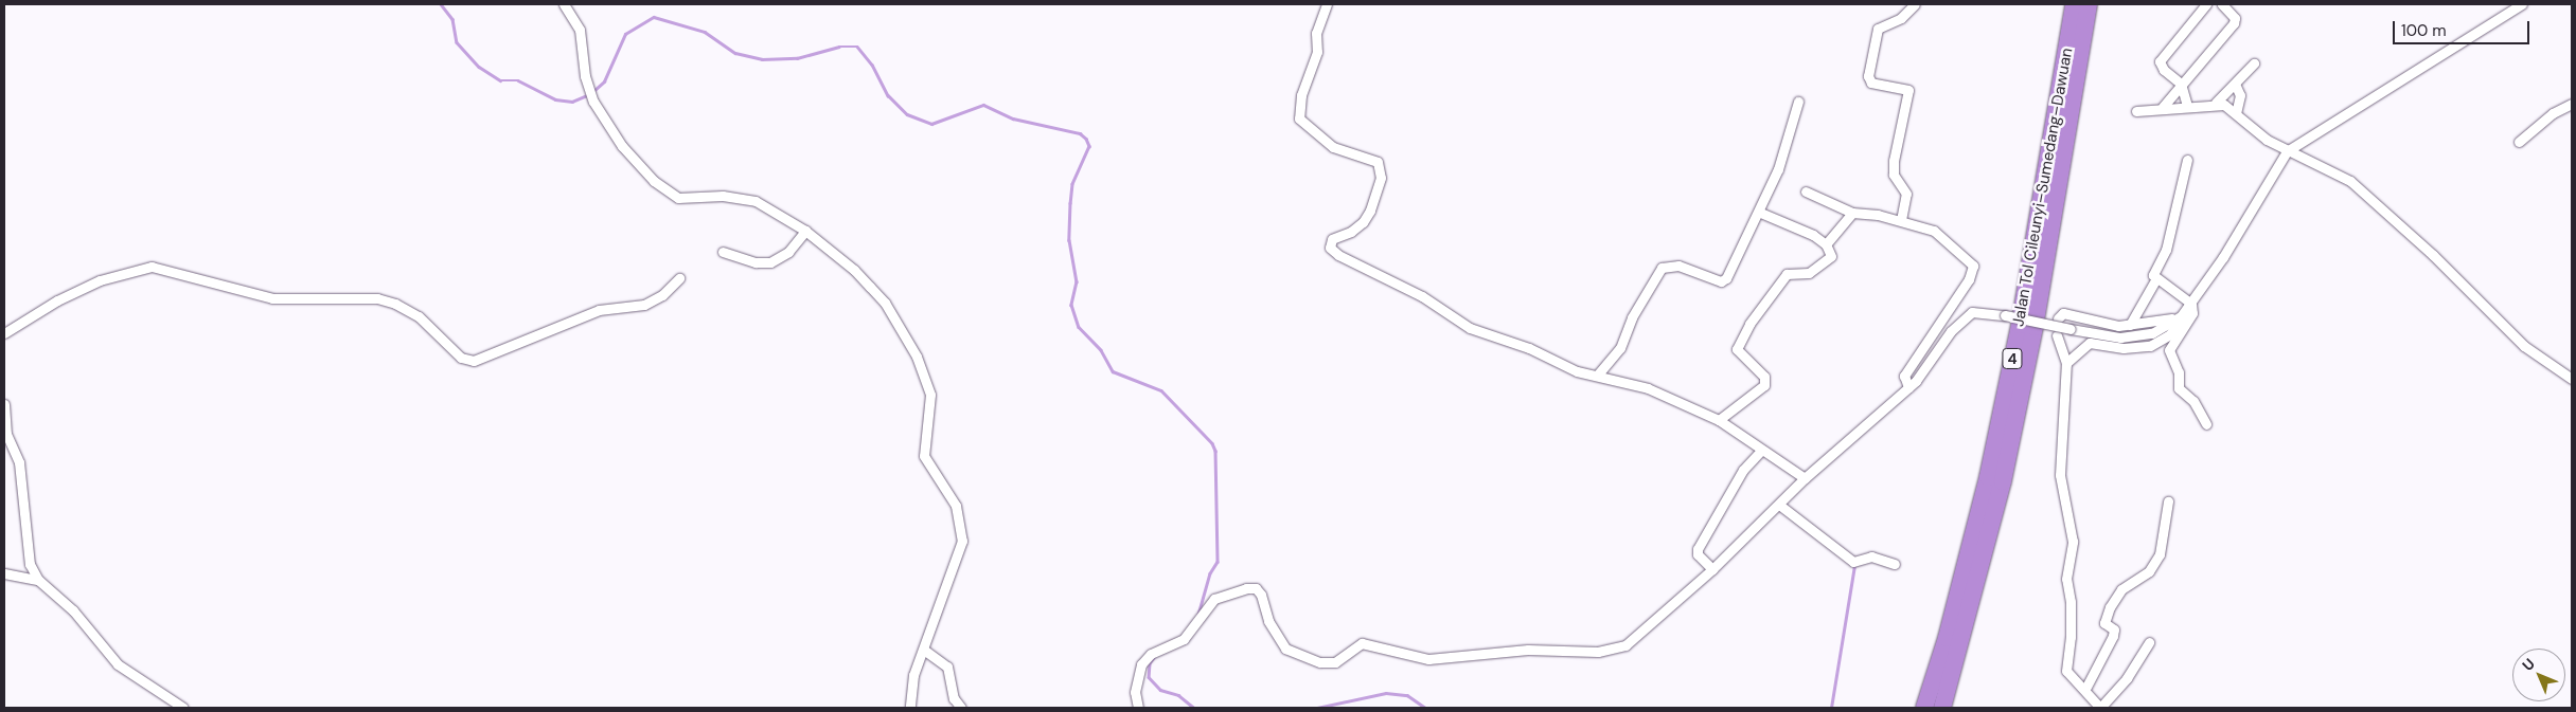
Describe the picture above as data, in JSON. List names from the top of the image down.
{
  "streets": {
    "highway": ["Jalan Tol Cileunyi–Sumedang–Dawuan", "4"]
  },
  "scale_bar": "100 m",
  "north": "top left"
}
